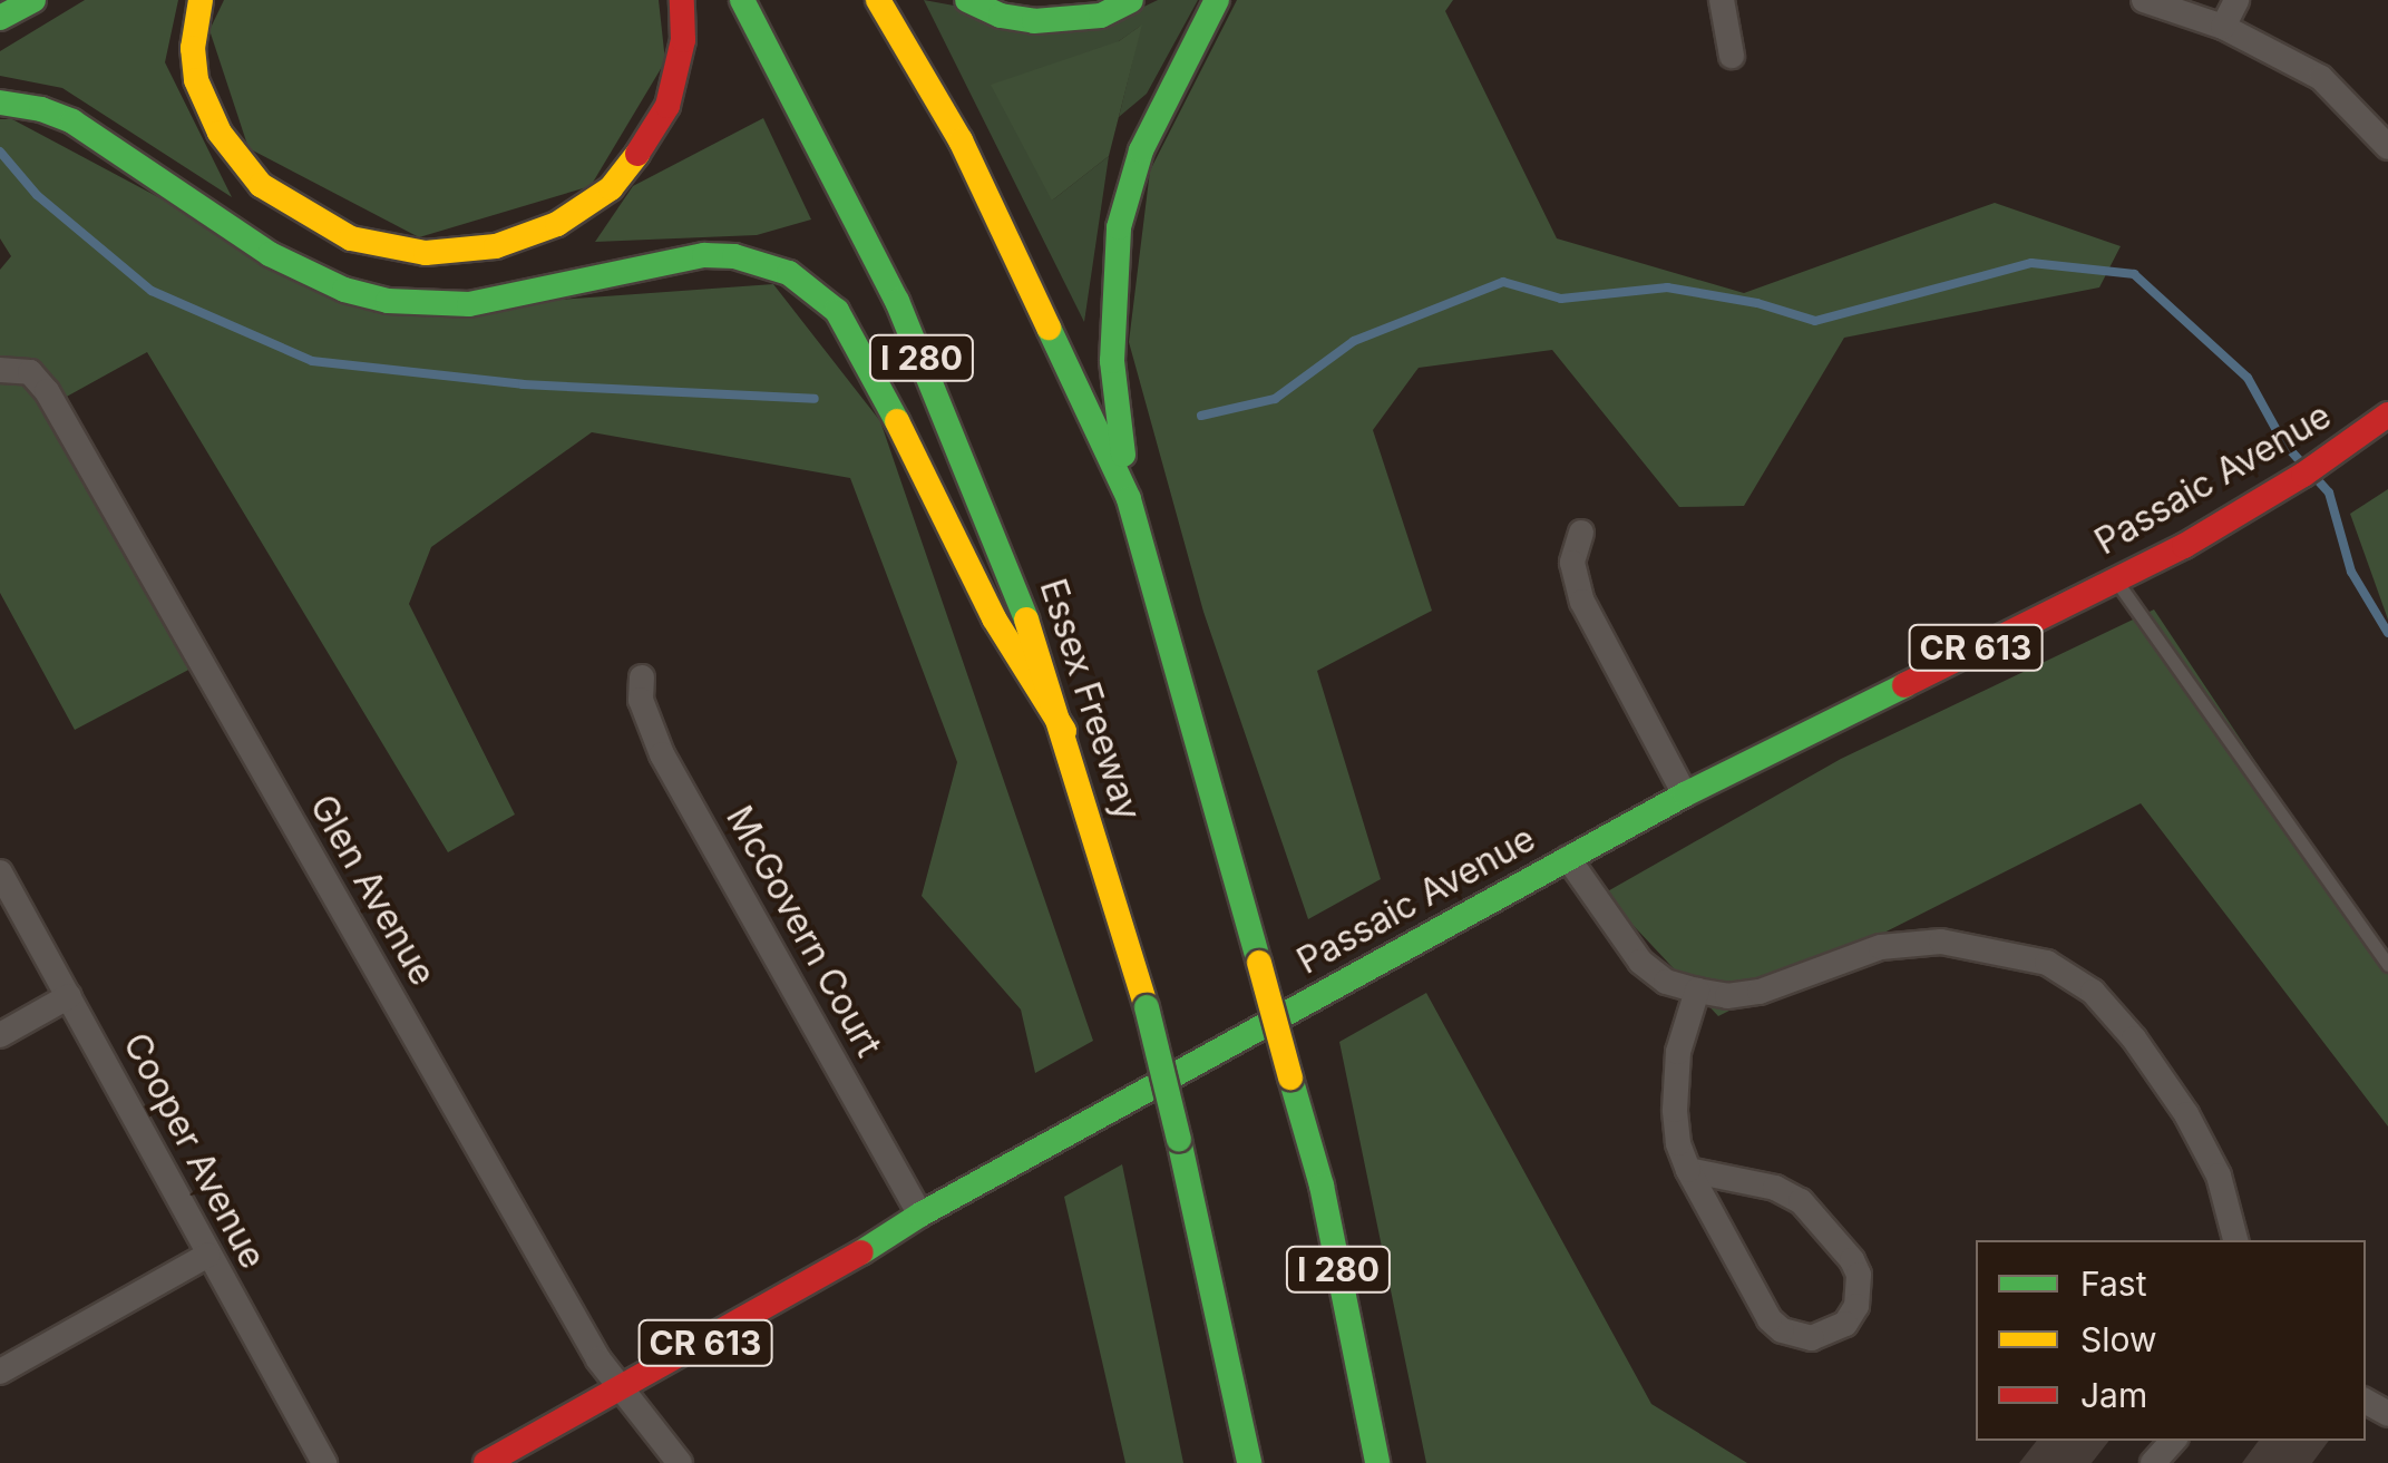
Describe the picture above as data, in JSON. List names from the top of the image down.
{
  "streets": {
    "main road": [
      "I 280",
      "Passaic Avenue",
      "CR 613",
      "Essex Freeway"
    ],
    "street": ["Glen Avenue", "McGovern Court", "Cooper Avenue"]
  },
  "crossings": [
    ["Passaic Avenue", "Glen Avenue"],
    ["Passaic Avenue", "McGovern Court"]
  ],
  "legend": ["Fast", "Slow", "Jam"]
}
